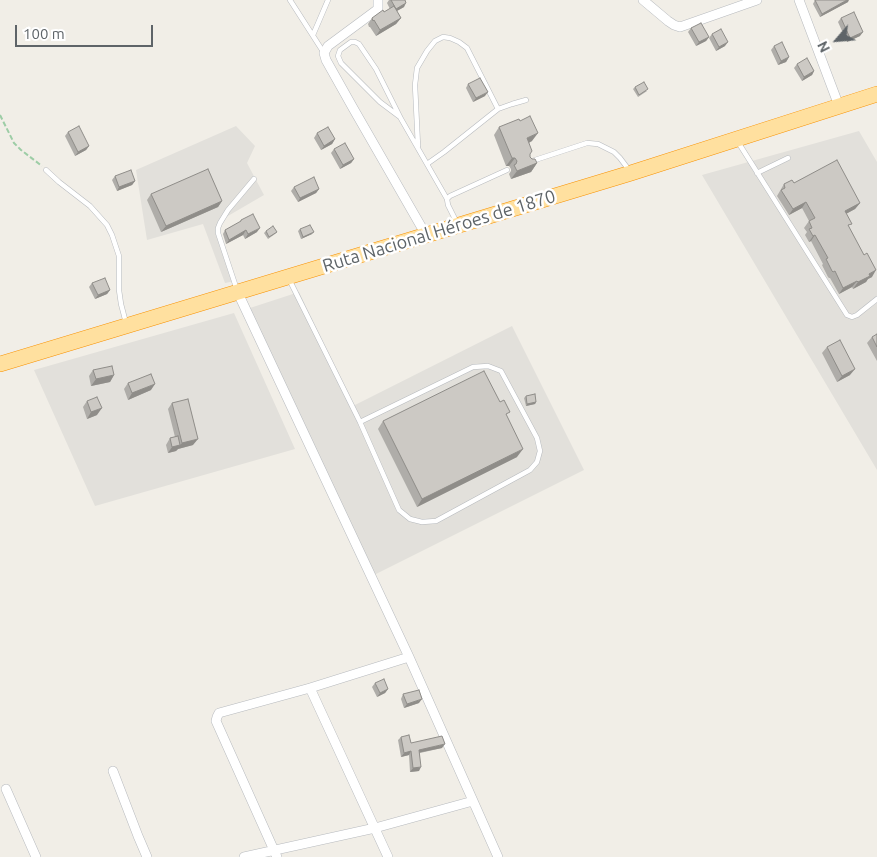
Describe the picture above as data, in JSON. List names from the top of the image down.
{
  "streets": {
    "highway": ["Ruta Nacional Héroes de 1870"]
  },
  "scale_bar": "100 m",
  "north": "bottom left"
}
